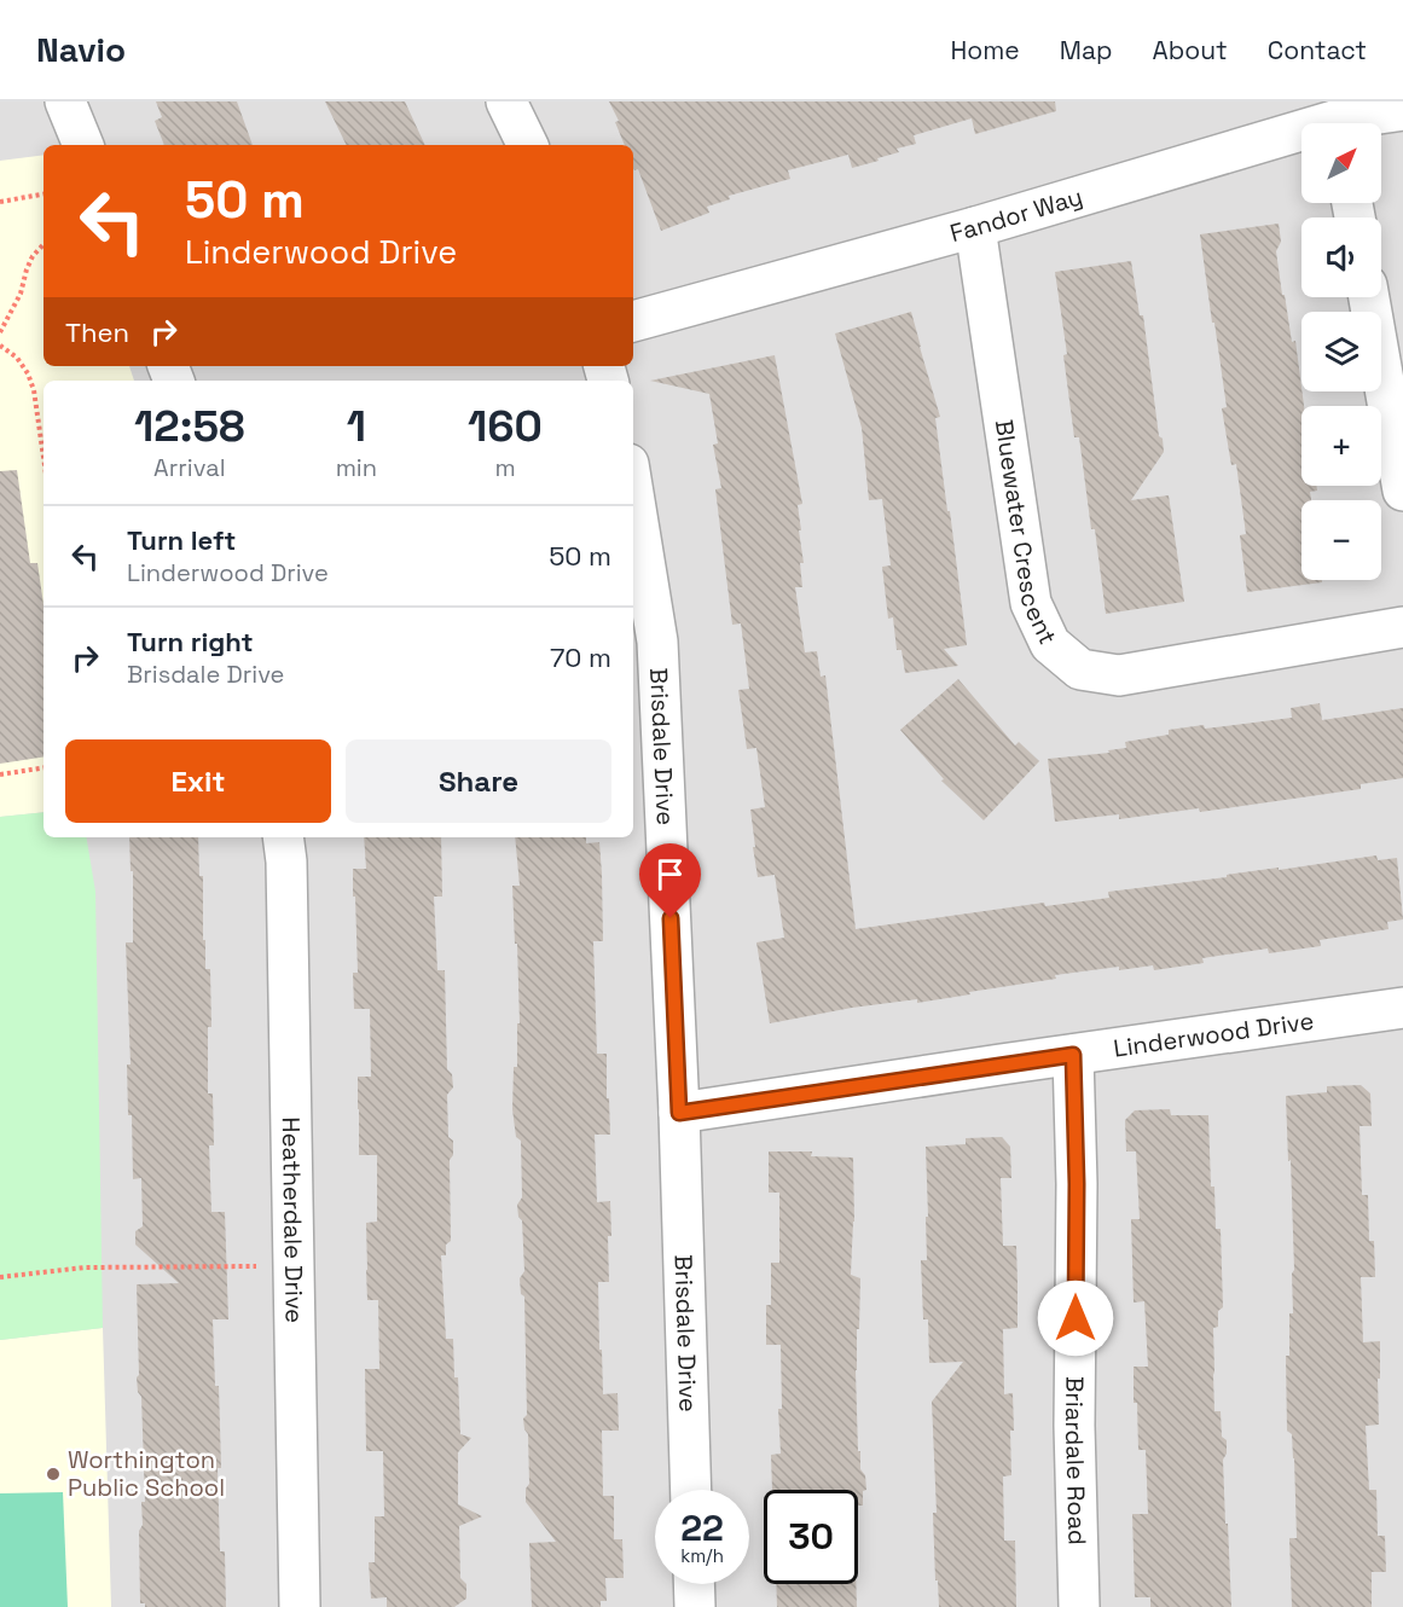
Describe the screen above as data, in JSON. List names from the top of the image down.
{
  "streets": {
    "street": [
      "Fandor Way",
      "Bluewater Crescent",
      "Brisdale Drive",
      "Linderwood Drive",
      "Heatherdale Drive",
      "Briardale Road"
    ]
  },
  "crossings": [
    ["Fandor Way", "Bluewater Crescent"],
    ["Brisdale Drive", "Linderwood Drive"],
    ["Linderwood Drive", "Briardale Road"]
  ],
  "places": ["Worthington Public School"],
  "north": "top right",
  "page": {
    "header": "Navio",
    "nav": [
      "Home",
      "Map",
      "About",
      "Contact"
    ],
    "map_buttons": ["+", "−"],
    "turn": ["50 m", "Linderwood Drive"],
    "then": "Then",
    "eta": [
      "12:58",
      "Arrival",
      "1",
      "min",
      "160",
      "m"
    ],
    "list": [
      {
        "name": "Turn left",
        "note": "Linderwood Drive",
        "value": "50 m"
      },
      {
        "name": "Turn right",
        "note": "Brisdale Drive",
        "value": "70 m"
      }
    ],
    "buttons": ["Exit", "Share"],
    "speed": "22 km/h",
    "limit": "30"
  }
}
